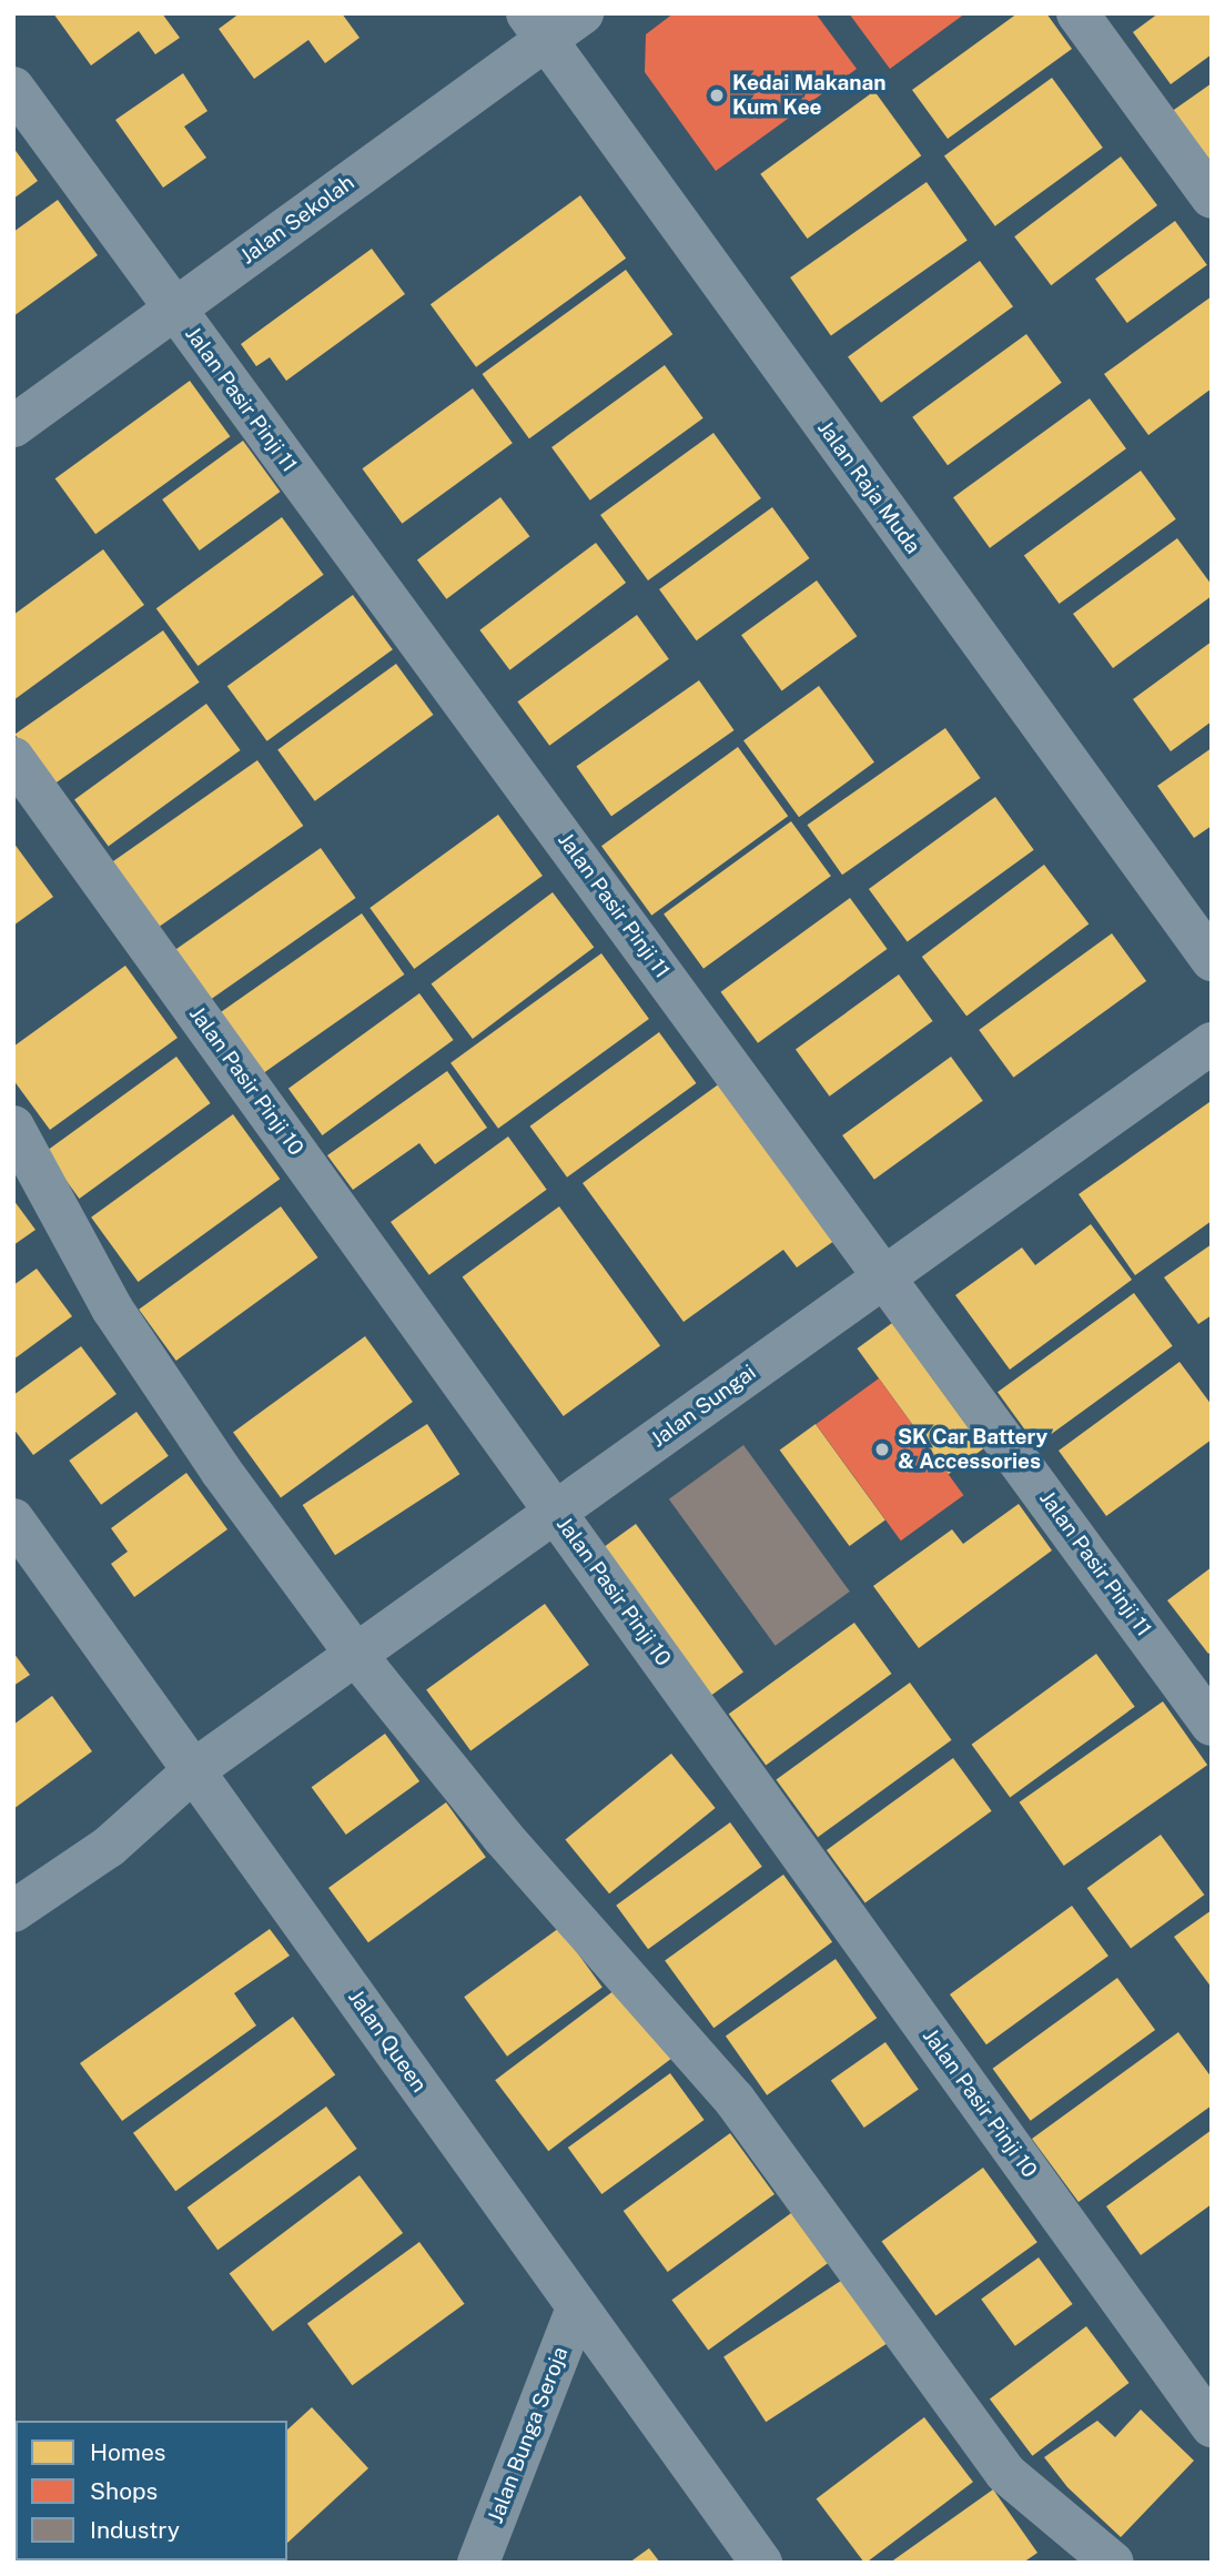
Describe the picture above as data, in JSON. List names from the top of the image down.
{
  "streets": {
    "street": [
      "Jalan Sekolah",
      "Jalan Pasir Pinji 11",
      "Jalan Raja Muda",
      "Jalan Pasir Pinji 10",
      "Jalan Sungai",
      "Jalan Queen",
      "Jalan Bunga Seroja"
    ]
  },
  "crossings": [
    ["Jalan Sekolah", "Jalan Pasir Pinji 11"],
    ["Jalan Sekolah", "Jalan Raja Muda"],
    ["Jalan Pasir Pinji 11", "Jalan Sungai"],
    ["Jalan Pasir Pinji 10", "Jalan Sungai"],
    ["Jalan Sungai", "Jalan Queen"],
    ["Jalan Queen", "Jalan Bunga Seroja"]
  ],
  "places": ["Kedai Makanan Kum Kee", "SK Car Battery & Accessories"],
  "legend": ["Homes", "Shops", "Industry"]
}
